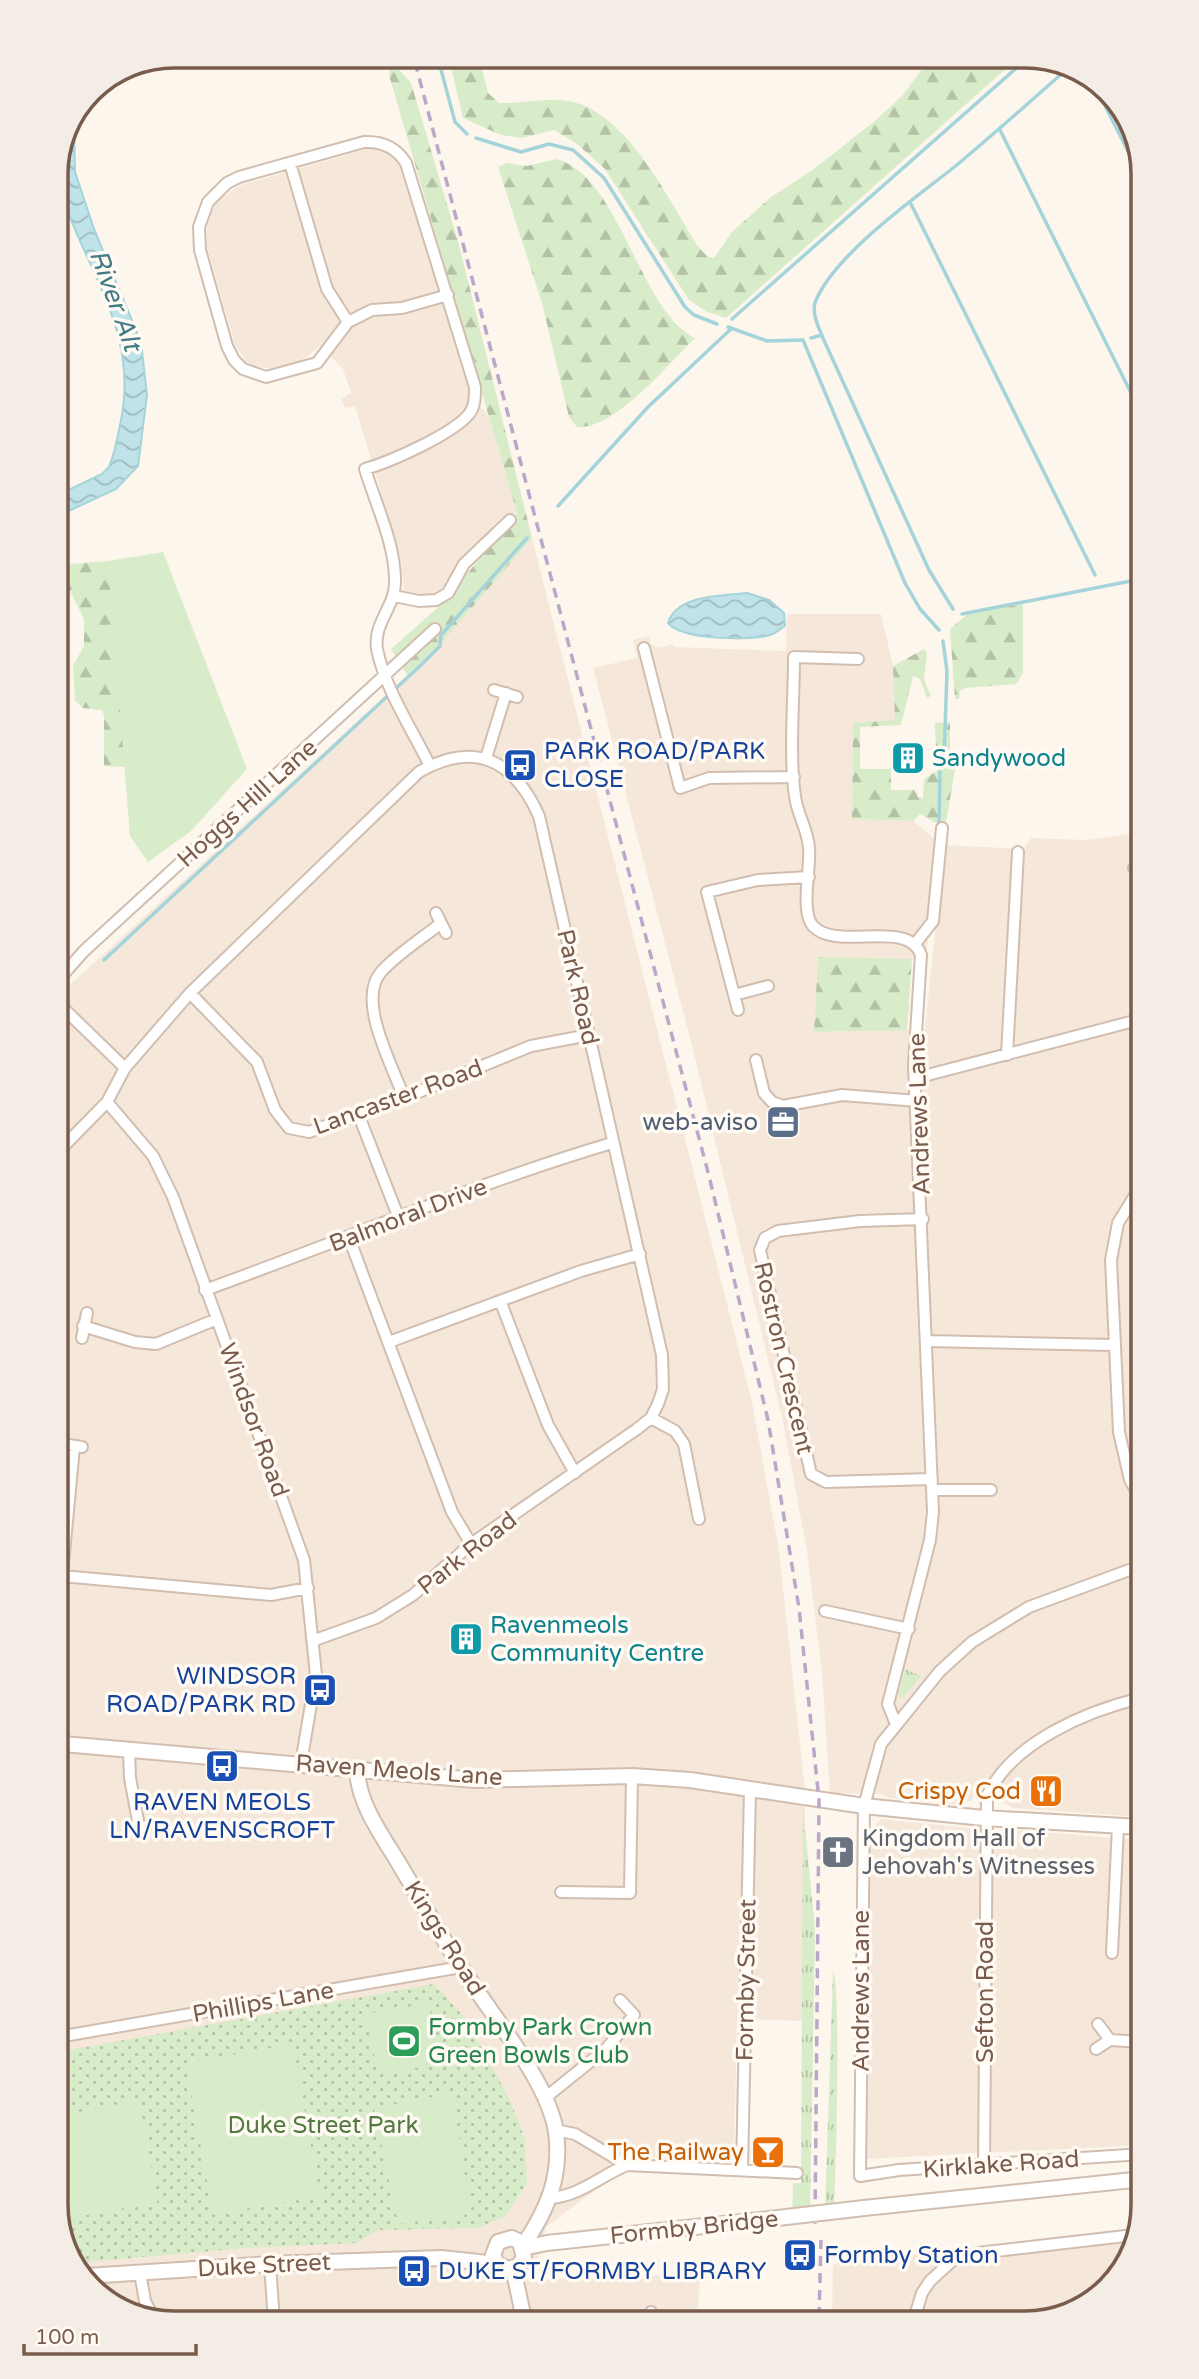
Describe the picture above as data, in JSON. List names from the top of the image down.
{
  "streets": {
    "street": [
      "Hoggs Hill Lane",
      "Park Road",
      "Lancaster Road",
      "Andrews Lane",
      "Balmoral Drive",
      "Rostron Crescent",
      "Windsor Road",
      "Raven Meols Lane",
      "Kings Road",
      "Formby Street",
      "Sefton Road",
      "Phillips Lane",
      "Kirklake Road",
      "Formby Bridge",
      "Duke Street"
    ]
  },
  "crossings": [
    ["Park Road", "Lancaster Road"],
    ["Park Road", "Balmoral Drive"],
    ["Park Road", "Windsor Road"],
    ["Andrews Lane", "Rostron Crescent"],
    ["Andrews Lane", "Raven Meols Lane"],
    ["Andrews Lane", "Kirklake Road"],
    ["Balmoral Drive", "Windsor Road"],
    ["Windsor Road", "Raven Meols Lane"],
    ["Raven Meols Lane", "Kings Road"],
    ["Raven Meols Lane", "Formby Street"],
    ["Raven Meols Lane", "Sefton Road"],
    ["Kings Road", "Phillips Lane"],
    ["Kings Road", "Formby Bridge"],
    ["Kings Road", "Duke Street"],
    ["Sefton Road", "Kirklake Road"],
    ["Kirklake Road", "Formby Bridge"],
    ["Formby Bridge", "Duke Street"]
  ],
  "water": ["River Alt"],
  "parks": ["Duke Street Park"],
  "places": {
    "building": ["Sandywood", "Ravenmeols Community Centre"],
    "bus stop": [
      "PARK ROAD/PARK CLOSE",
      "WINDSOR ROAD/PARK RD",
      "RAVEN MEOLS LN/RAVENSCROFT",
      "Formby Station",
      "DUKE ST/FORMBY LIBRARY"
    ],
    "office": ["web-aviso"],
    "restaurant": ["Crispy Cod"],
    "church": ["Kingdom Hall of Jehovah's Witnesses"],
    "sports": ["Formby Park Crown Green Bowls Club"],
    "bar": ["The Railway"]
  },
  "scale_bar": "100 m"
}
